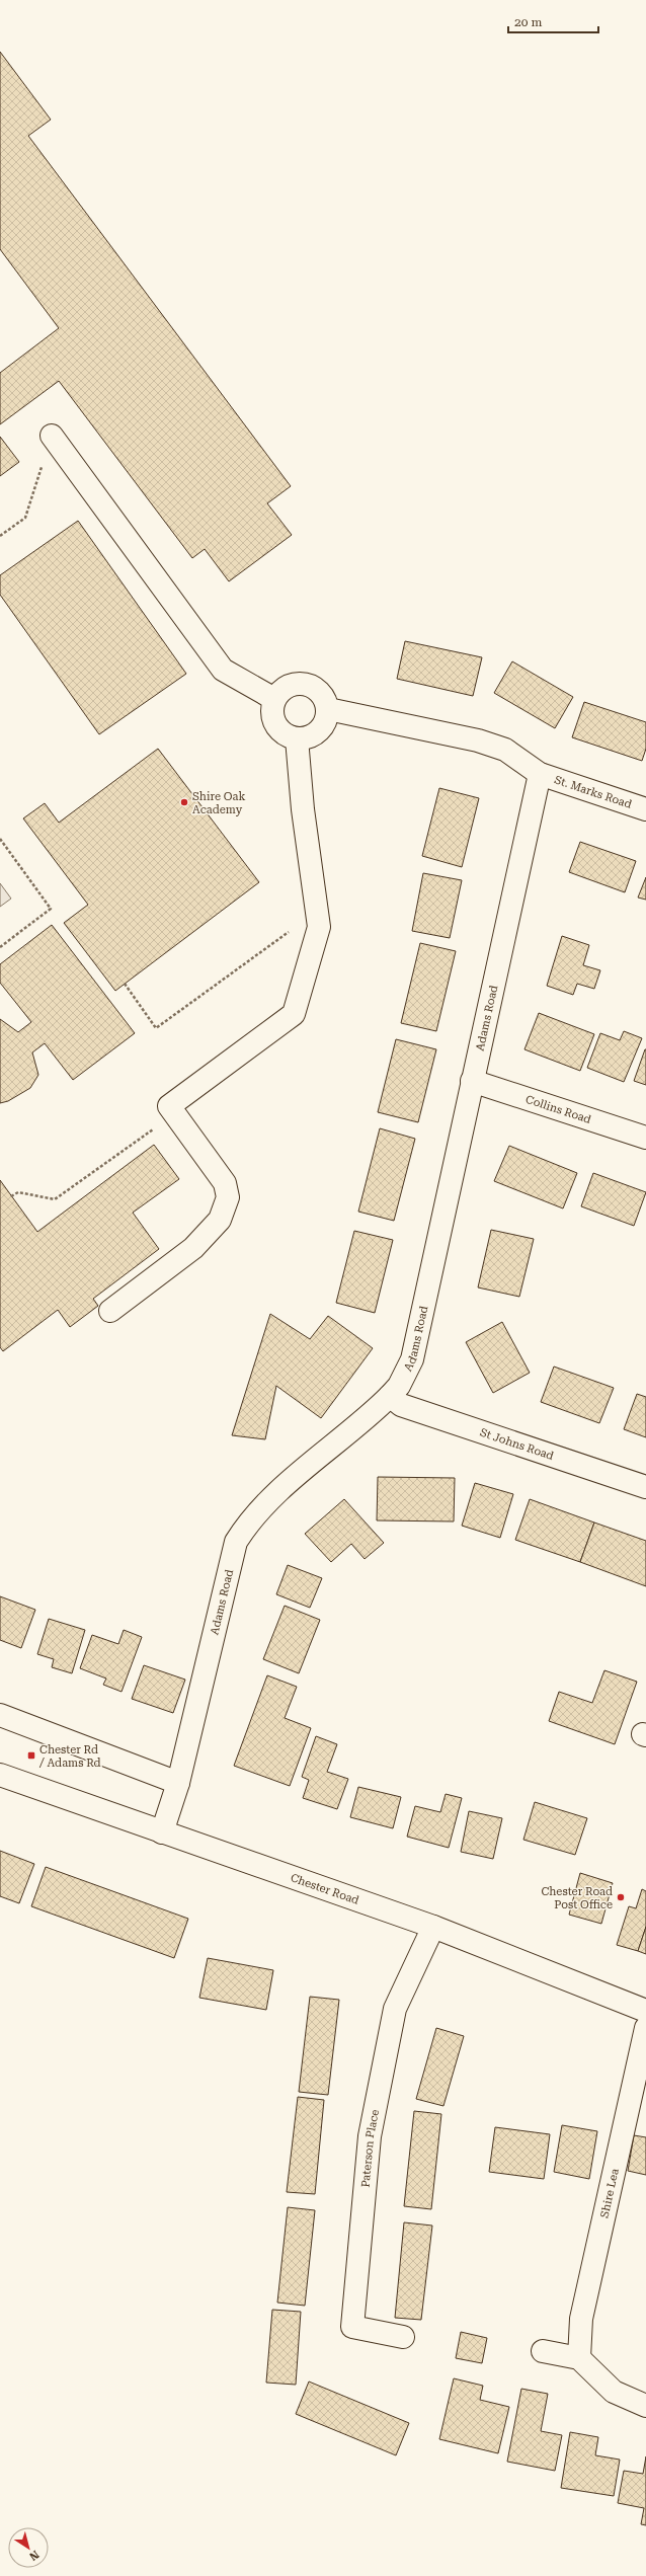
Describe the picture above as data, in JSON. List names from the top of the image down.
{
  "streets": {
    "main road": [
      "St. Marks Road",
      "Adams Road",
      "Collins Road",
      "St Johns Road",
      "Chester Road",
      "Paterson Place",
      "Shire Lea"
    ]
  },
  "crossings": [
    ["St. Marks Road", "Adams Road"],
    ["Adams Road", "Collins Road"],
    ["Adams Road", "St Johns Road"],
    ["Adams Road", "Chester Road"],
    ["Chester Road", "Paterson Place"]
  ],
  "places": {
    "other": ["Shire Oak Academy", "Chester Road Post Office"],
    "transit": ["Chester Rd / Adams Rd"]
  },
  "scale_bar": "20 m",
  "north": "bottom right"
}
